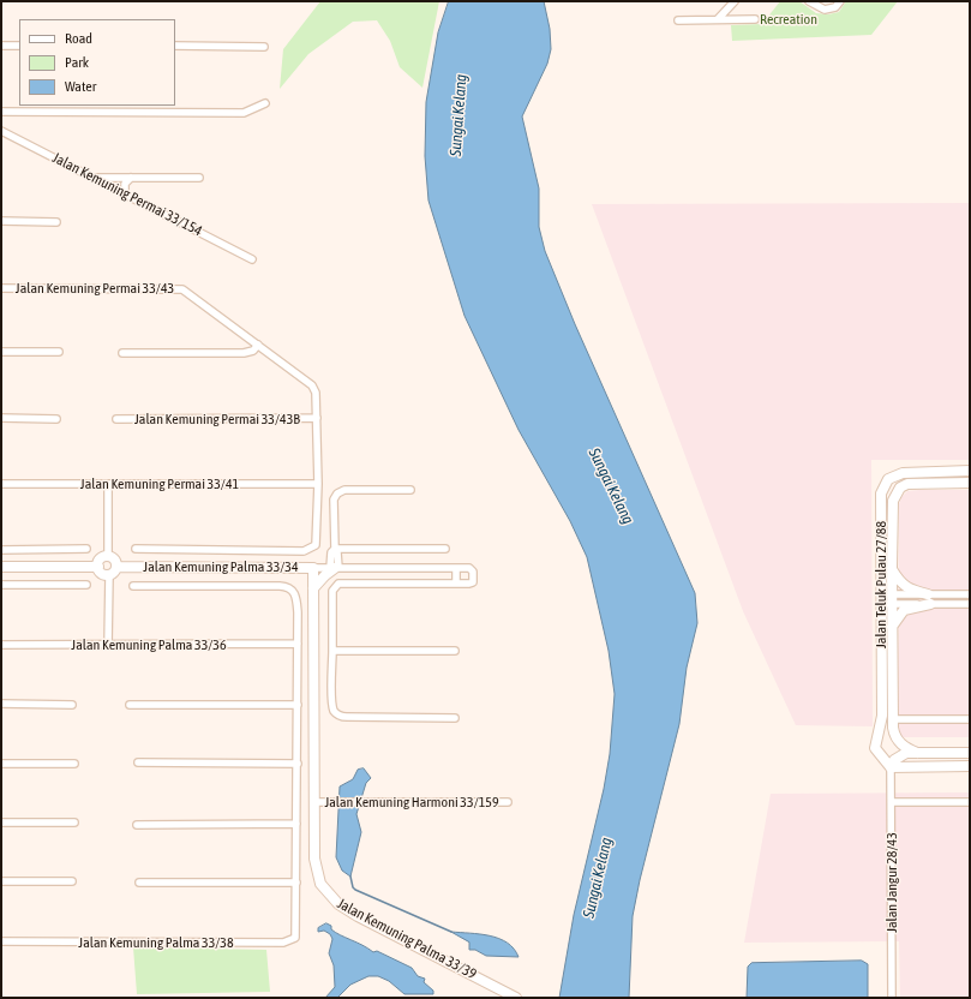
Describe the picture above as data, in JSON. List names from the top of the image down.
{
  "streets": {
    "street": [
      "Jalan Kemuning Permai 33/154",
      "Jalan Kemuning Permai 33/43",
      "Jalan Kemuning Permai 33/43B",
      "Jalan Kemuning Permai 33/41",
      "Jalan Kemuning Palma 33/34",
      "Jalan Teluk Pulau 27/88",
      "Jalan Kemuning Palma 33/36",
      "Jalan Kemuning Harmoni 33/159",
      "Jalan Jangur 28/43",
      "Jalan Kemuning Palma 33/39",
      "Jalan Kemuning Palma 33/38"
    ]
  },
  "crossings": [
    ["Jalan Kemuning Permai 33/43", "Jalan Kemuning Permai 33/43B"],
    ["Jalan Kemuning Permai 33/43", "Jalan Kemuning Permai 33/41"],
    ["Jalan Kemuning Palma 33/34", "Jalan Kemuning Palma 33/39"],
    ["Jalan Teluk Pulau 27/88", "Jalan Jangur 28/43"],
    ["Jalan Kemuning Harmoni 33/159", "Jalan Kemuning Palma 33/39"]
  ],
  "water": ["Sungai Kelang"],
  "parks": ["Recreation"],
  "legend": ["Road", "Park", "Water"]
}
